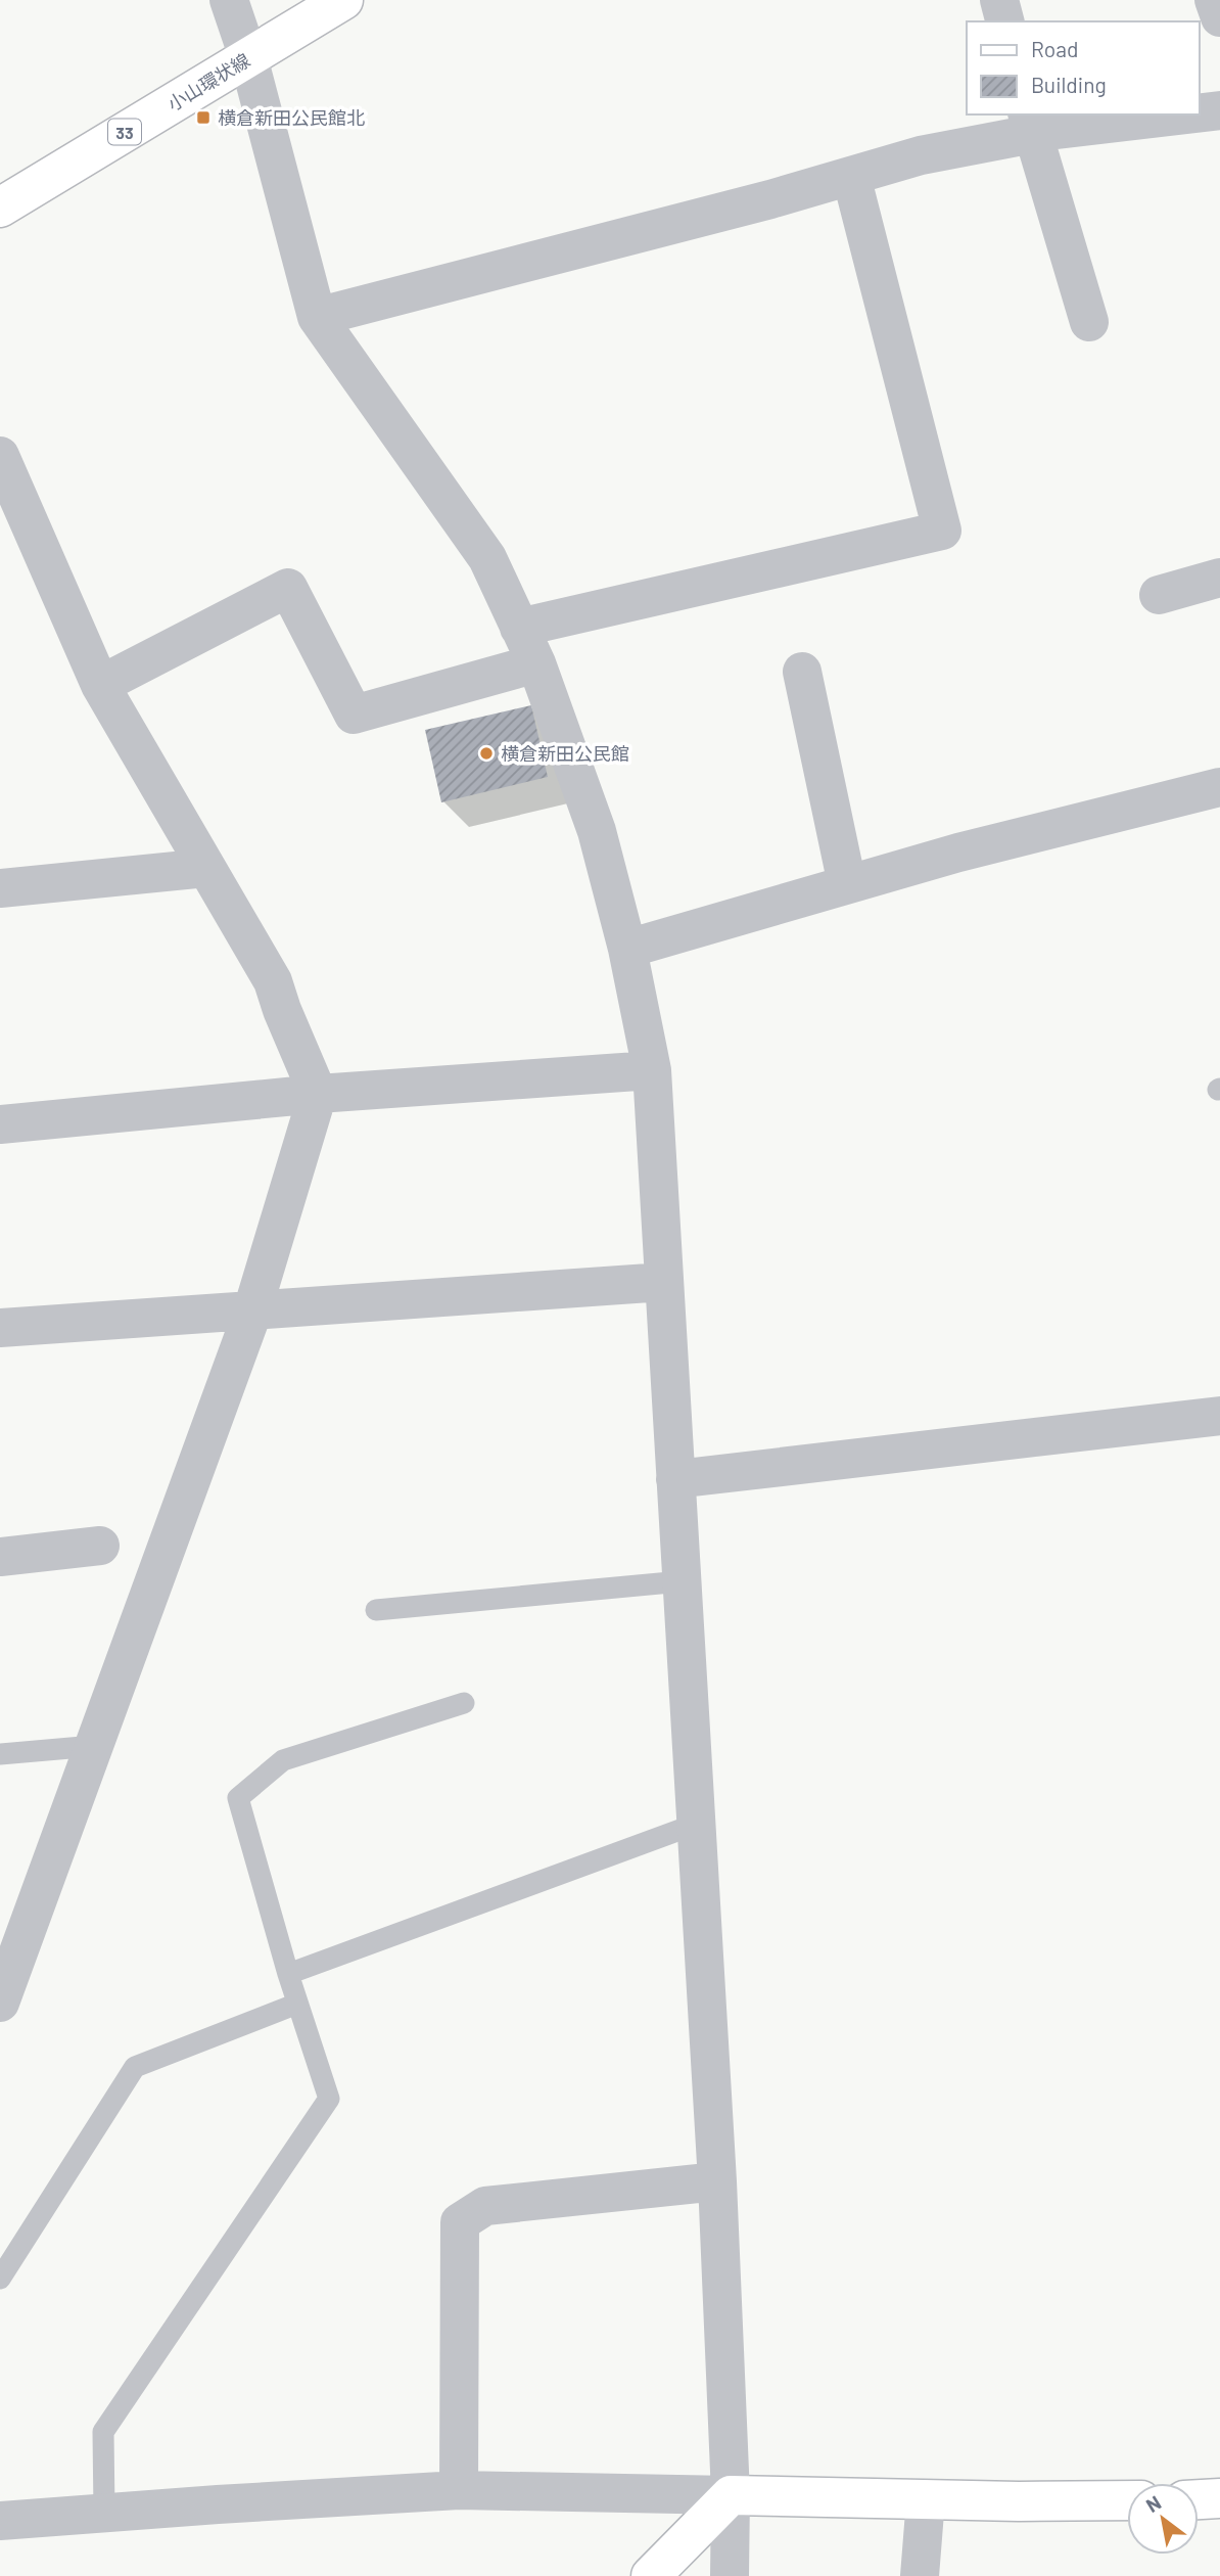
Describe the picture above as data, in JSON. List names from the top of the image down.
{
  "streets": {
    "street": ["小山環状線", "33"]
  },
  "places": {
    "transit": ["横倉新田公民館北"],
    "other": ["横倉新田公民館"]
  },
  "legend": ["Road", "Building"],
  "north": "top left"
}
